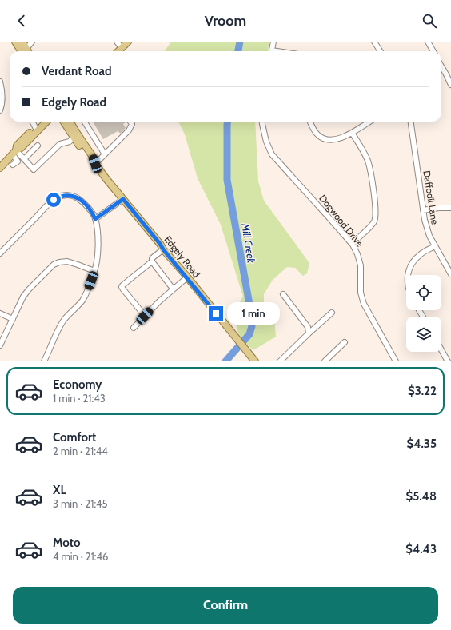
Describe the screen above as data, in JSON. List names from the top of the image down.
{
  "streets": {
    "main road": ["Edgely Road"],
    "street": ["Daffodil Lane", "Dogwood Drive"]
  },
  "water": ["Mill Creek"],
  "page": {
    "header": "Vroom",
    "banner": ["Verdant Road", "Edgely Road"],
    "bubble": "1 min",
    "list": [
      {
        "name": "Economy",
        "note": "1 min · 21:43",
        "value": "$3.22"
      },
      {
        "name": "Comfort",
        "note": "2 min · 21:44",
        "value": "$4.35"
      },
      {
        "name": "XL",
        "note": "3 min · 21:45",
        "value": "$5.48"
      },
      {
        "name": "Moto",
        "note": "4 min · 21:46",
        "value": "$4.43"
      }
    ],
    "buttons": "Confirm"
  }
}
